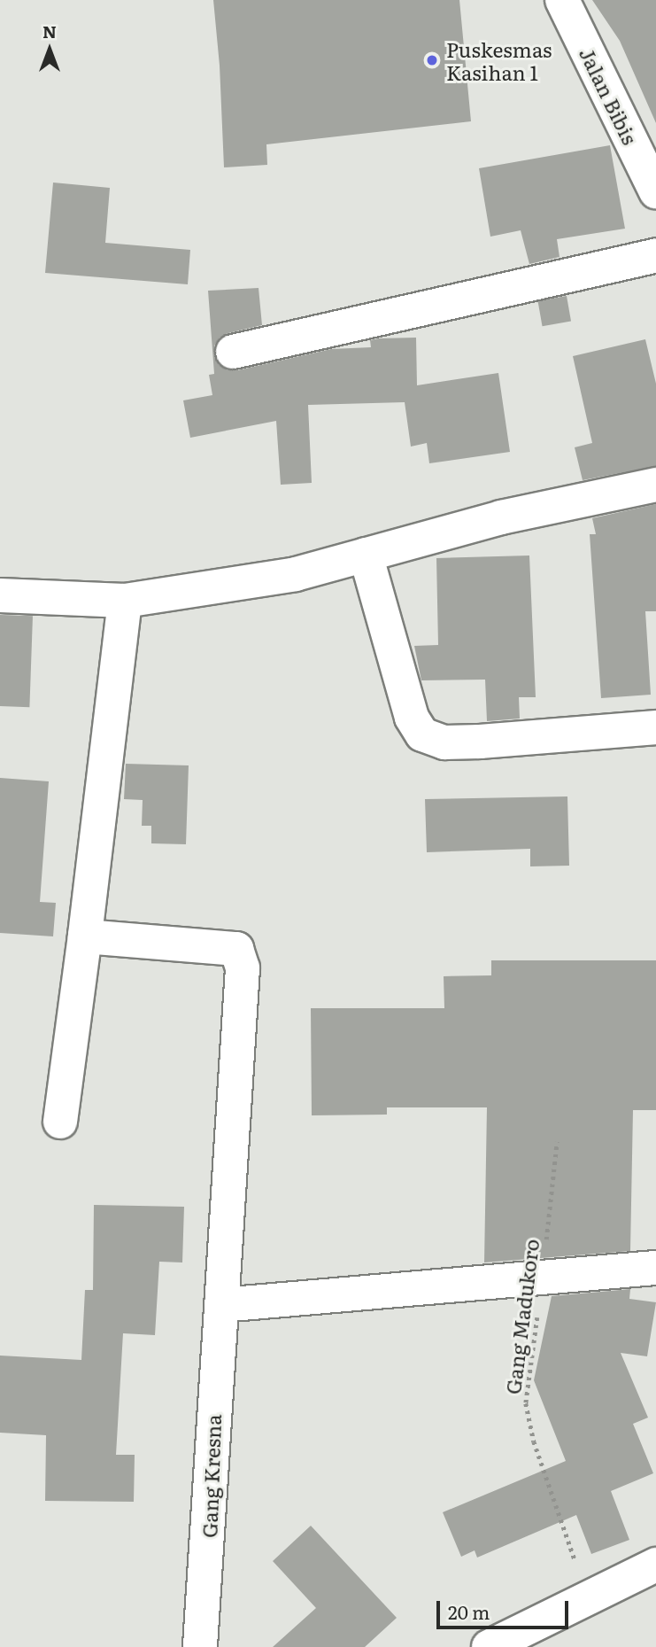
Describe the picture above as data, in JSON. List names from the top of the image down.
{
  "streets": {
    "street": ["Jalan Bibis", "Gang Kresna"],
    "path": ["Gang Madukoro"]
  },
  "places": ["Puskesmas Kasihan 1"],
  "scale_bar": "20 m",
  "north": "top"
}
